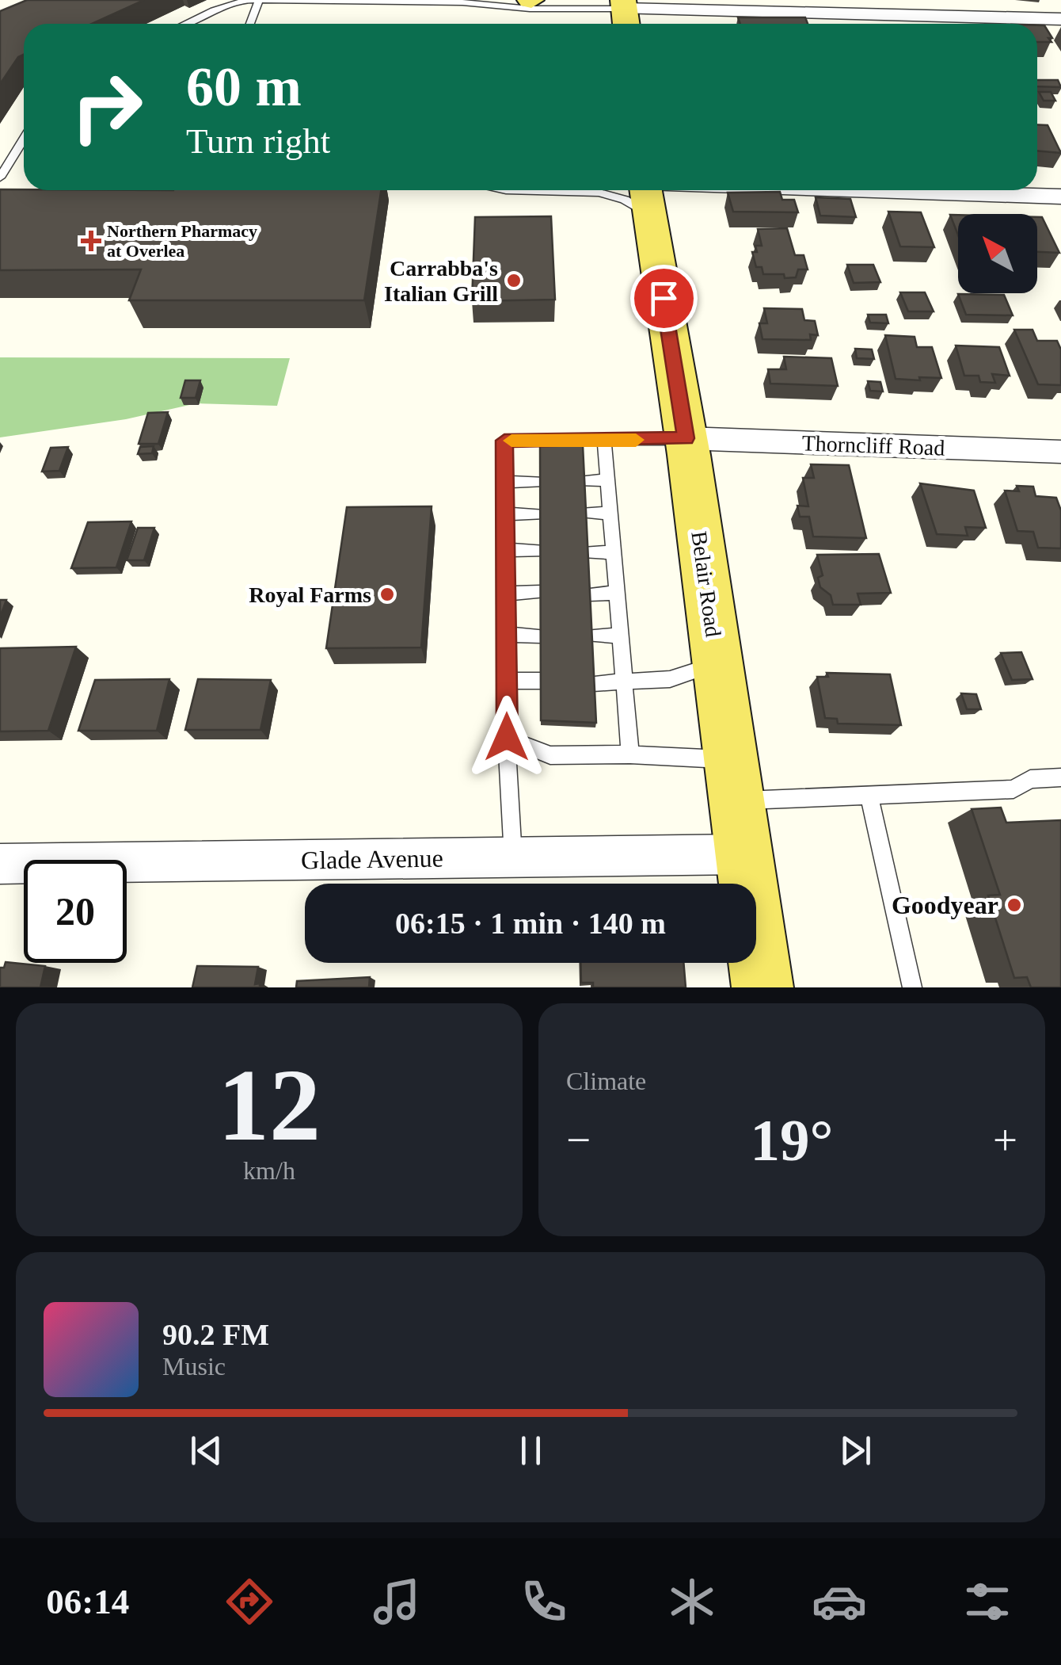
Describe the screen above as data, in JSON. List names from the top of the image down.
{
  "streets": {
    "main road": ["Belair Road"],
    "street": ["Thorncliff Road", "Glade Avenue"]
  },
  "crossings": [
    ["Thorncliff Road", "Belair Road"],
    ["Belair Road", "Glade Avenue"]
  ],
  "places": {
    "health": ["Northern Pharmacy at Overlea"],
    "other": ["Carrabba's Italian Grill", "Royal Farms", "Goodyear"]
  },
  "north": "top left",
  "page": {
    "turn": ["60 m", "Turn right"],
    "limit": "20",
    "trip": "06:15 · 1 min · 140 m",
    "tile": [
      ["12", "km/h"],
      "Climate"
    ],
    "heat": ["−", "19°", "+"],
    "song": ["90.2 FM", "Music"],
    "tabs": "06:14"
  }
}
